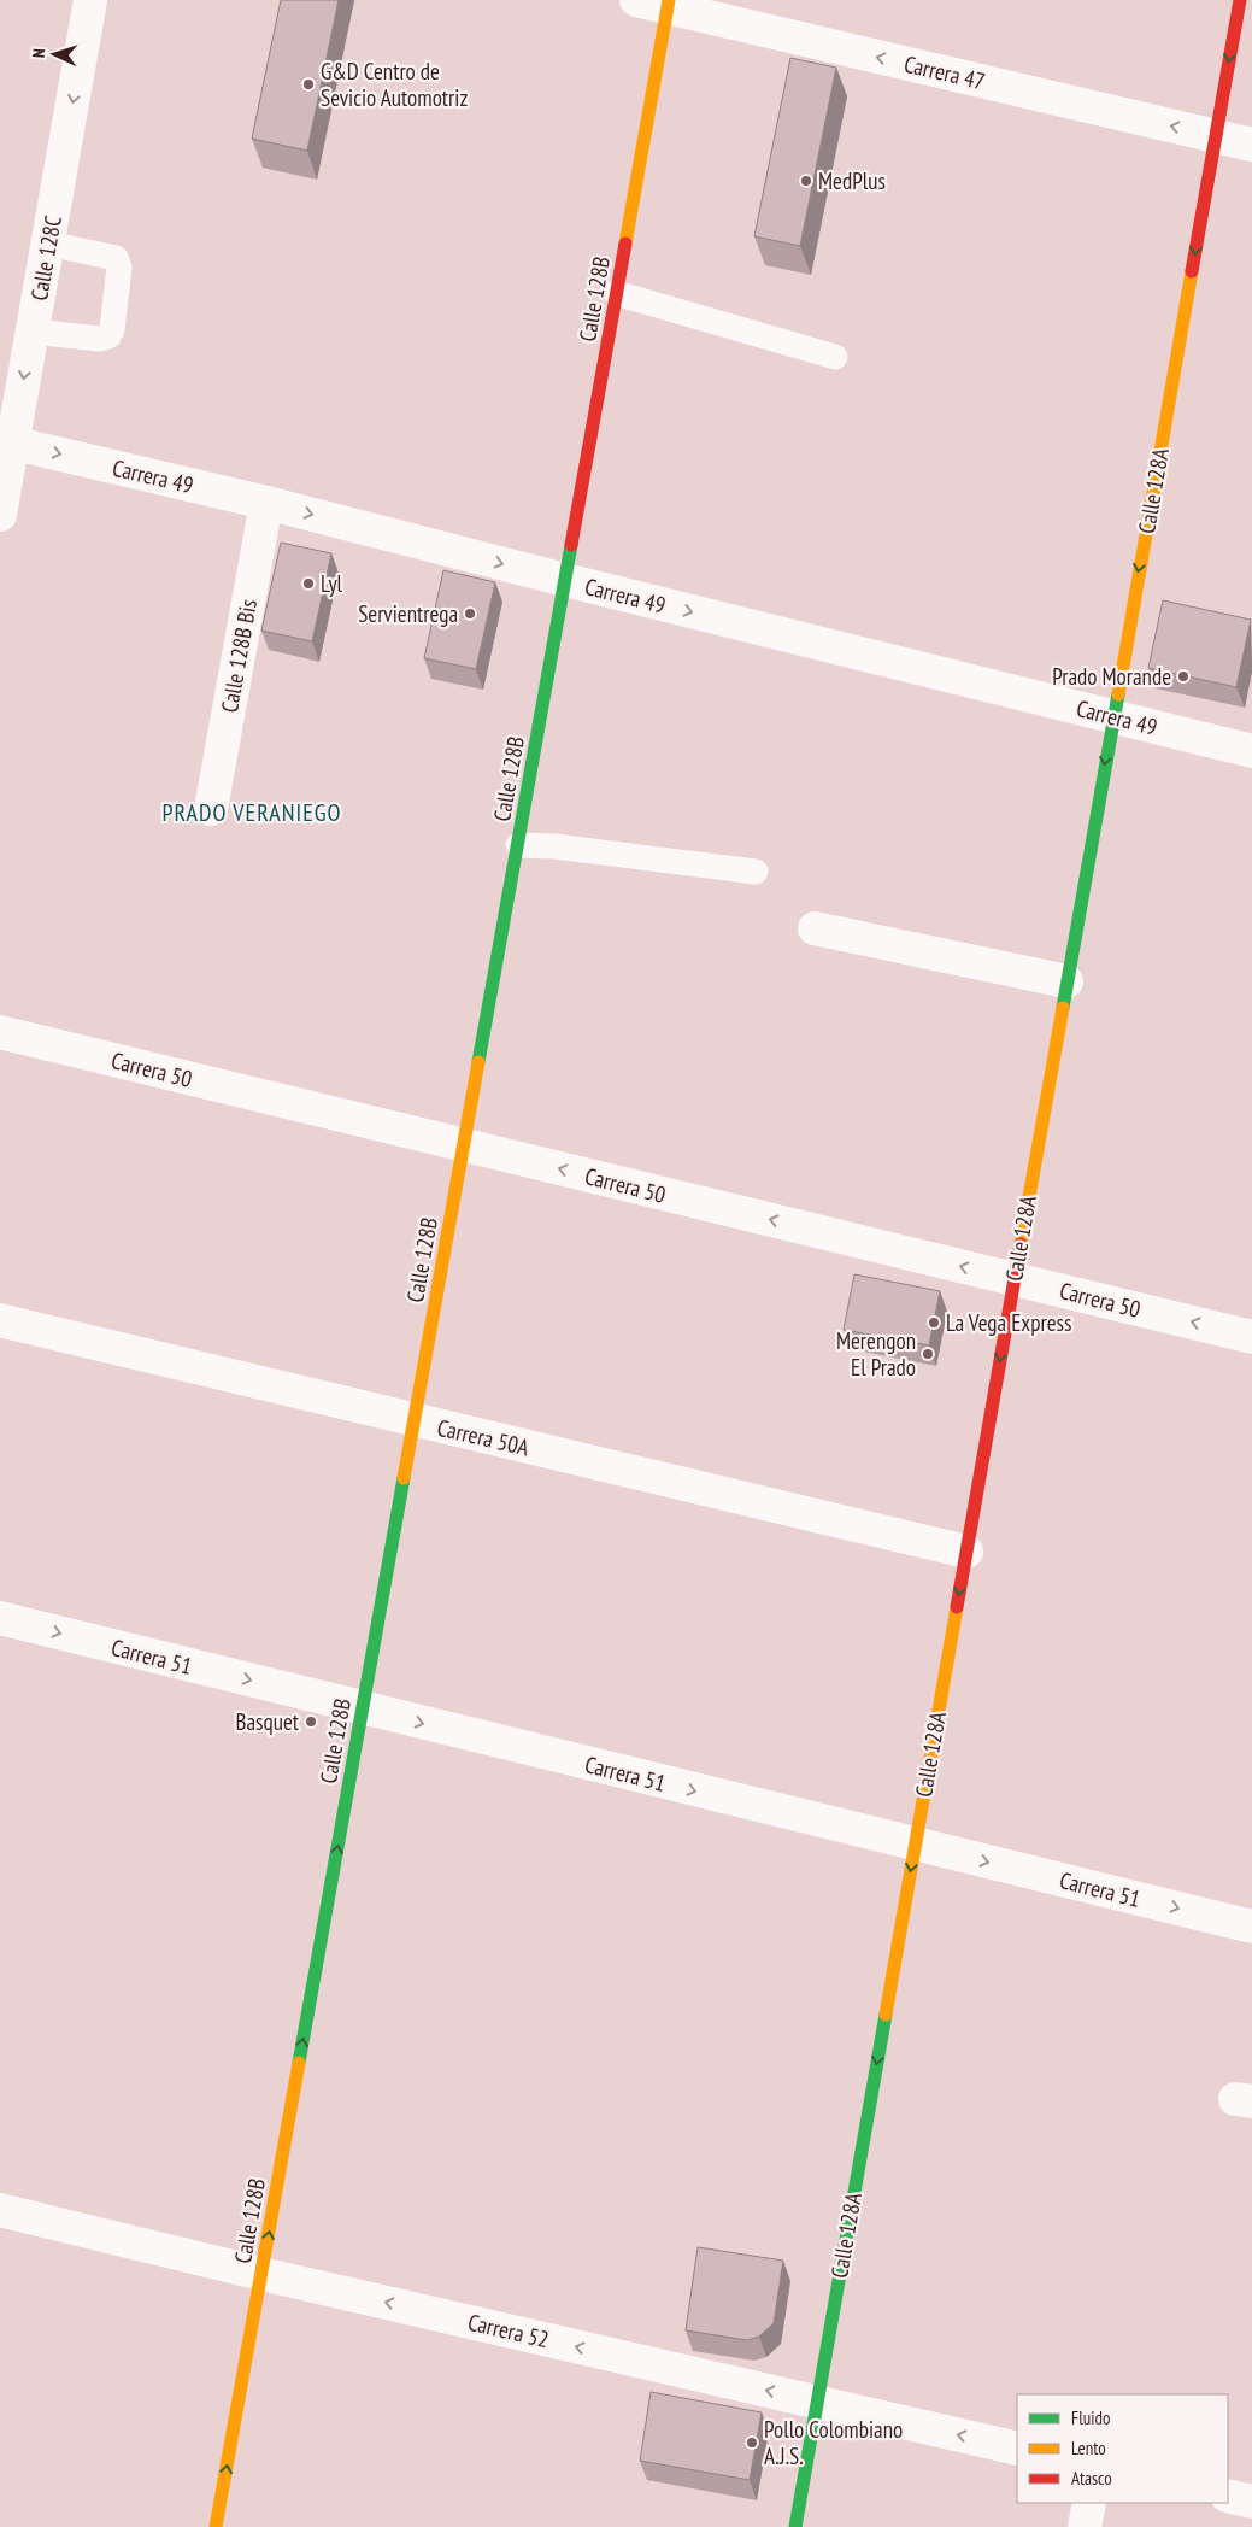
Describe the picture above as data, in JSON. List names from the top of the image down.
{
  "streets": {
    "street": [
      "Carrera 47",
      "Calle 128C",
      "Calle 128B",
      "Carrera 49",
      "Calle 128A",
      "Calle 128B Bis",
      "Carrera 50",
      "Carrera 50A",
      "Carrera 51",
      "Carrera 52"
    ]
  },
  "crossings": [
    ["Carrera 47", "Calle 128B"],
    ["Carrera 47", "Calle 128A"],
    ["Calle 128C", "Carrera 49"],
    ["Calle 128B", "Carrera 49"],
    ["Calle 128B", "Carrera 50"],
    ["Calle 128B", "Carrera 50A"],
    ["Calle 128B", "Carrera 51"],
    ["Calle 128B", "Carrera 52"],
    ["Carrera 49", "Calle 128A"],
    ["Carrera 49", "Calle 128B Bis"],
    ["Calle 128A", "Carrera 50"],
    ["Calle 128A", "Carrera 50A"],
    ["Calle 128A", "Carrera 51"],
    ["Calle 128A", "Carrera 52"]
  ],
  "one_way": [
    "Carrera 47",
    "Calle 128C",
    "Carrera 49",
    "Calle 128A",
    "Carrera 50",
    "Carrera 51",
    "Carrera 52"
  ],
  "districts": ["PRADO VERANIEGO"],
  "places": [
    "G&D Centro de Sevicio Automotriz",
    "MedPlus",
    "Lyl",
    "Servientrega",
    "Prado Morande",
    "La Vega Express",
    "Merengon El Prado",
    "Basquet",
    "Pollo Colombiano A.J.S."
  ],
  "legend": ["Fluido", "Lento", "Atasco"],
  "north": "left"
}
